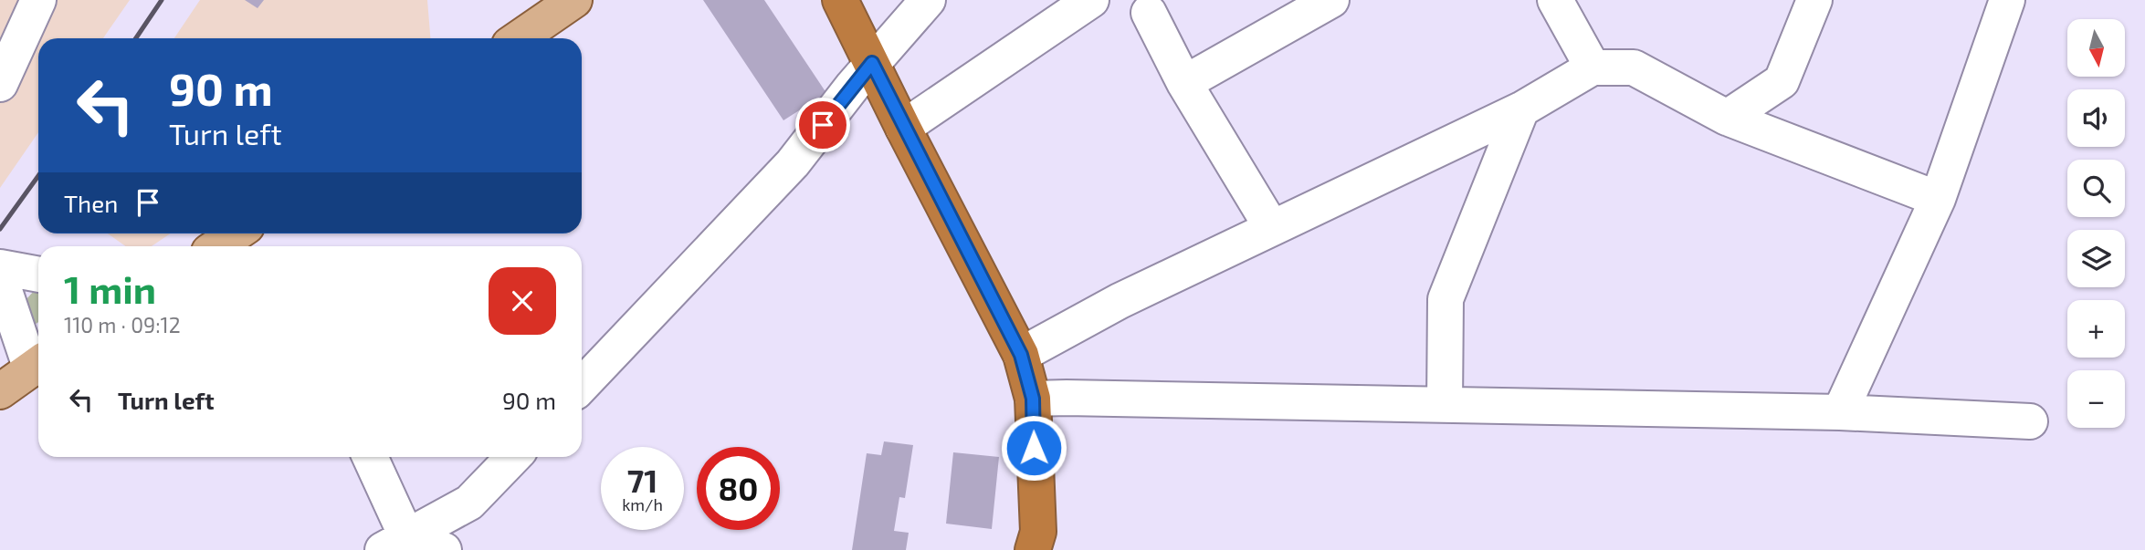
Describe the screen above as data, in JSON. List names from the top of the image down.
{
  "north": "bottom",
  "page": {
    "map_buttons": ["+", "−"],
    "turn": ["90 m", "Turn left"],
    "then": "Then",
    "heading": ["1 min", "110 m · 09:12"],
    "list": [
      {
        "name": "Turn left",
        "value": "90 m"
      }
    ],
    "speed": "71 km/h",
    "limit": "80"
  }
}
